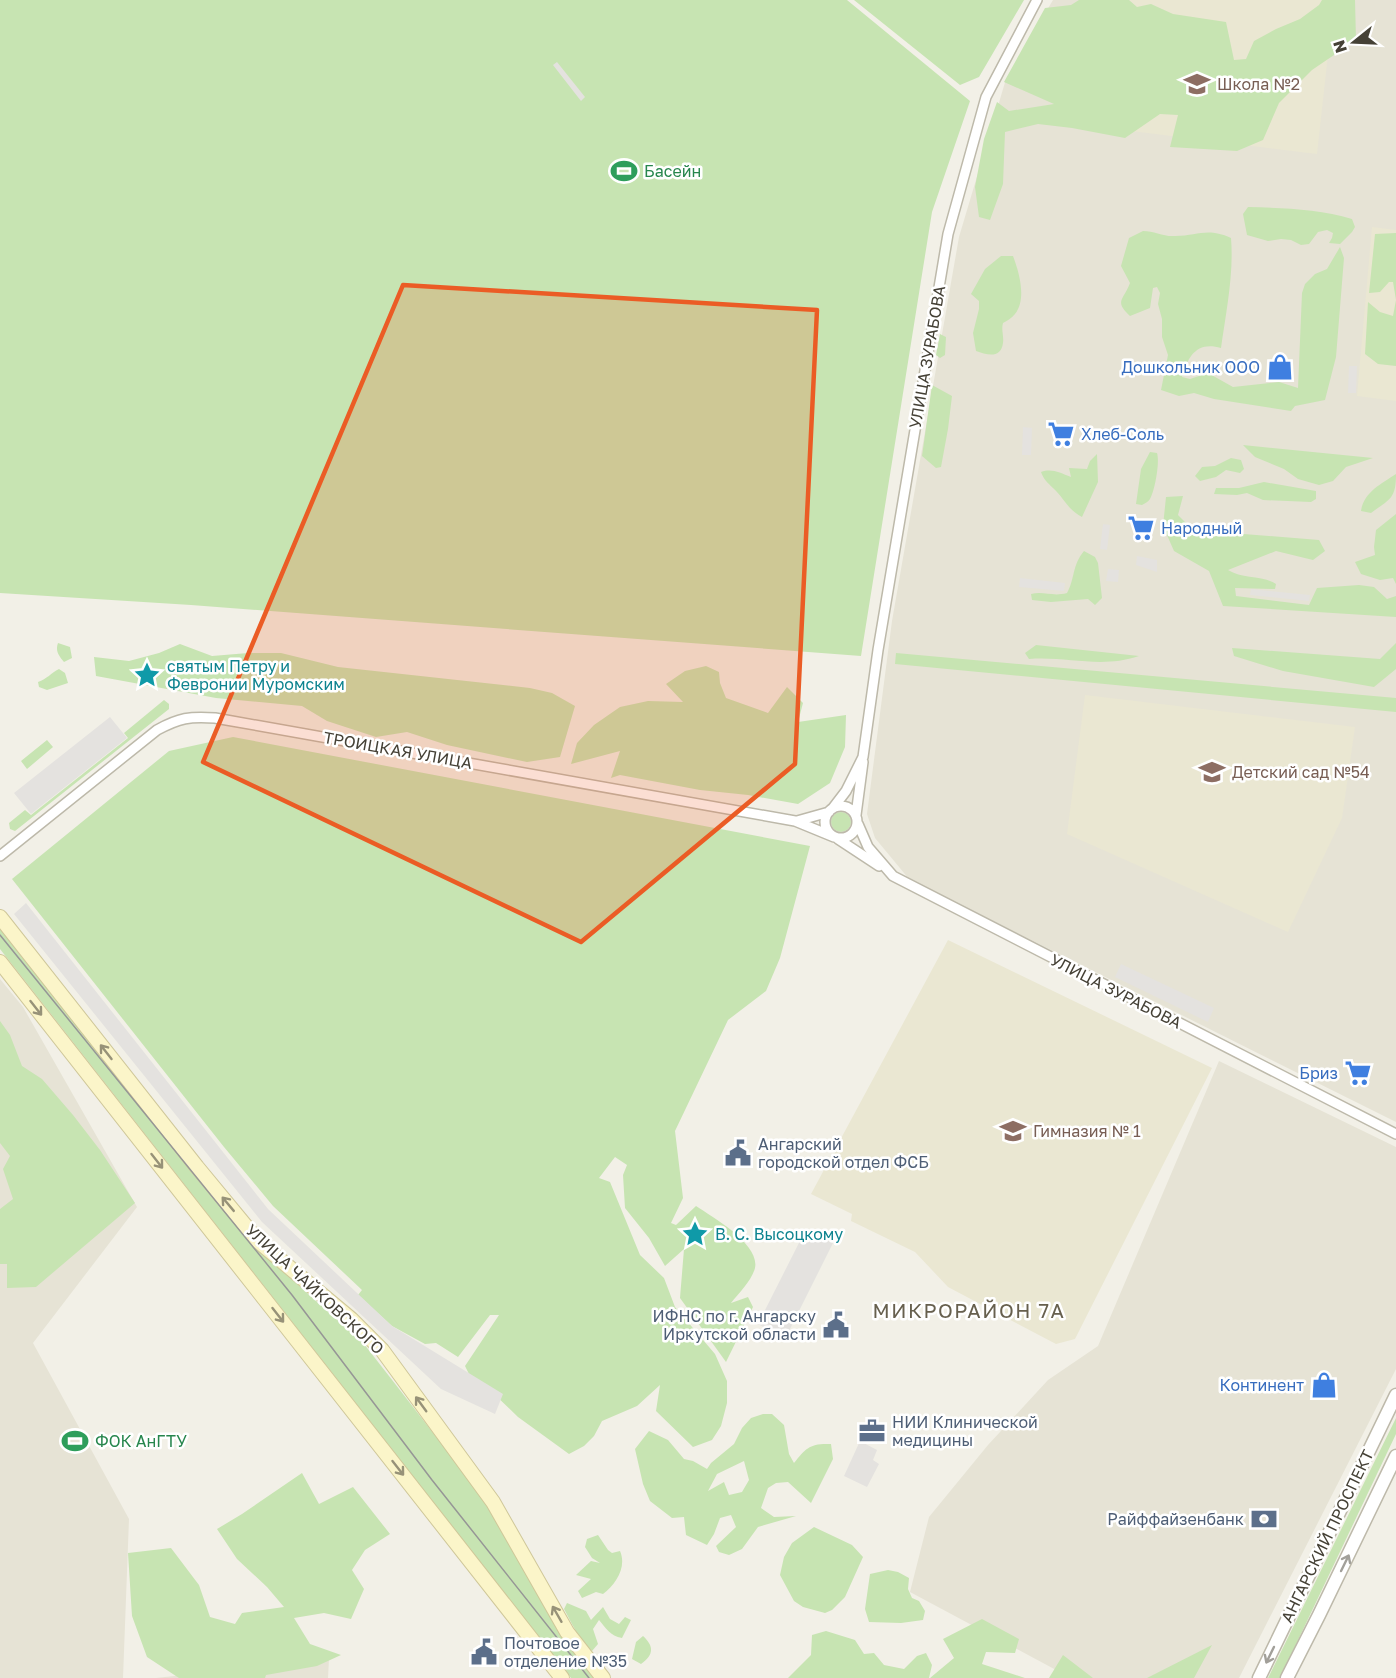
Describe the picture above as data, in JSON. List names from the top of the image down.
{
  "streets": {
    "main road": ["УЛИЦА ЧАЙКОВСКОГО"],
    "street": ["УЛИЦА ЗУРАБОВА", "ТРОИЦКАЯ УЛИЦА", "АНГАРСКИЙ ПРОСПЕКТ"]
  },
  "crossings": [
    ["УЛИЦА ЗУРАБОВА", "ТРОИЦКАЯ УЛИЦА"]
  ],
  "districts": ["МИКРОРАЙОН 7А"],
  "places": {
    "school or university": ["Школа №2", "Детский сад №54", "Гимназия № 1"],
    "sports": ["Басейн", "ФОК АнГТУ"],
    "shop": ["Дошкольник ООО", "Континент"],
    "supermarket": ["Хлеб-Соль", "Народный", "Бриз"],
    "place": ["святым Петру и Февронии Муромским", "В. С. Высоцкому"],
    "public building": ["Ангарский городской отдел ФСБ", "ИФНС по г. Ангарску Иркутской области", "Почтовое отделение №35"],
    "office": ["НИИ Клинической медицины"],
    "bank": ["Райффайзенбанк"]
  },
  "north": "left"
}
